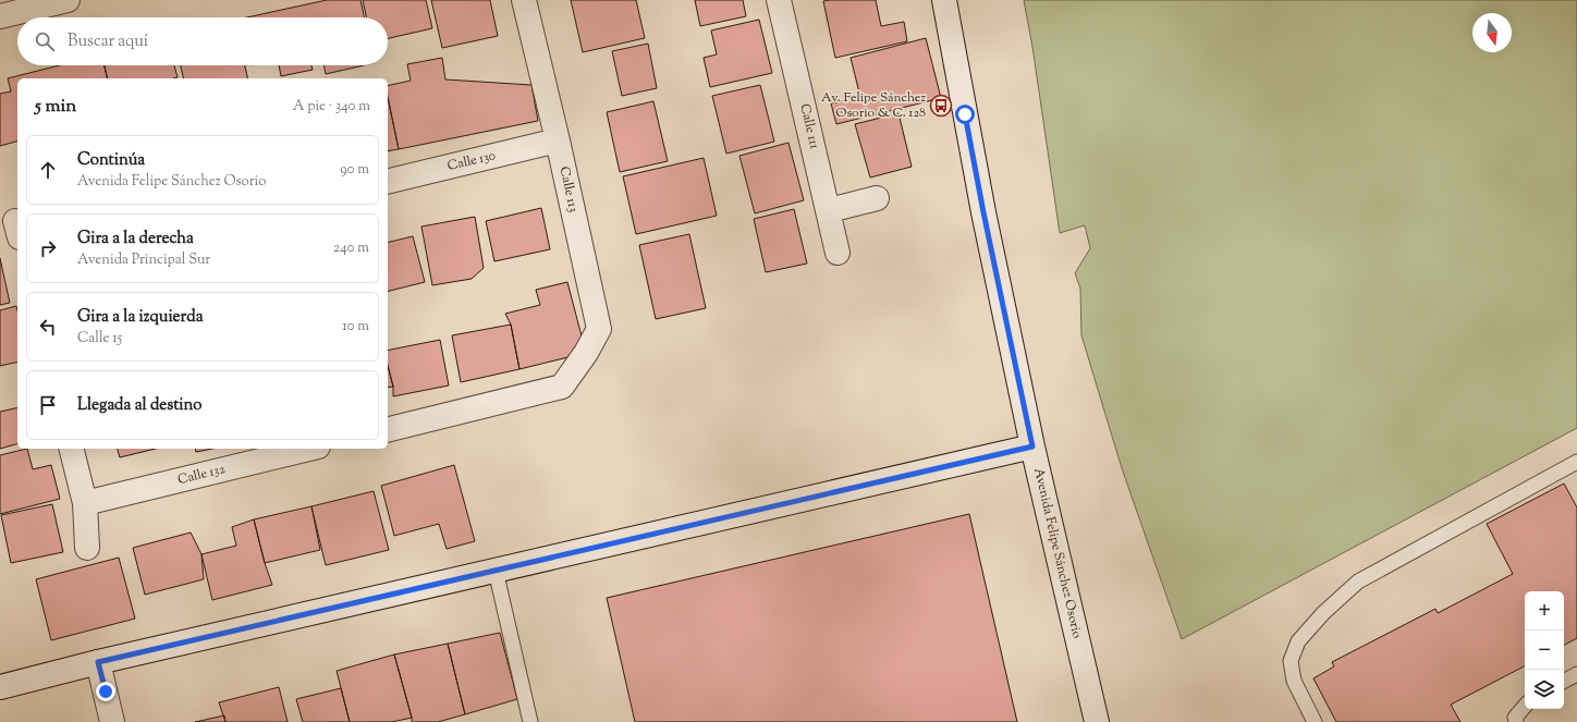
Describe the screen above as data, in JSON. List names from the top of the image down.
{
  "streets": {
    "street": [
      "Calle 111",
      "Calle 130",
      "Calle 113",
      "Calle 132",
      "Avenida Felipe Sánchez Osorio"
    ]
  },
  "crossings": [
    ["Calle 130", "Calle 113"]
  ],
  "places": {
    "bus stop": ["Av. Felipe Sánchez Osorio & C. 128"]
  },
  "north": "bottom",
  "page": {
    "search": "Buscar aquí",
    "heading": ["5 min", "A pie · 340 m"],
    "list": [
      ["Continúa", "Avenida Felipe Sánchez Osorio", "90 m"],
      ["Gira a la derecha", "Avenida Principal Sur", "240 m"],
      ["Gira a la izquierda", "Calle 15", "10 m"],
      "Llegada al destino"
    ],
    "map_buttons": ["+", "−"]
  }
}
